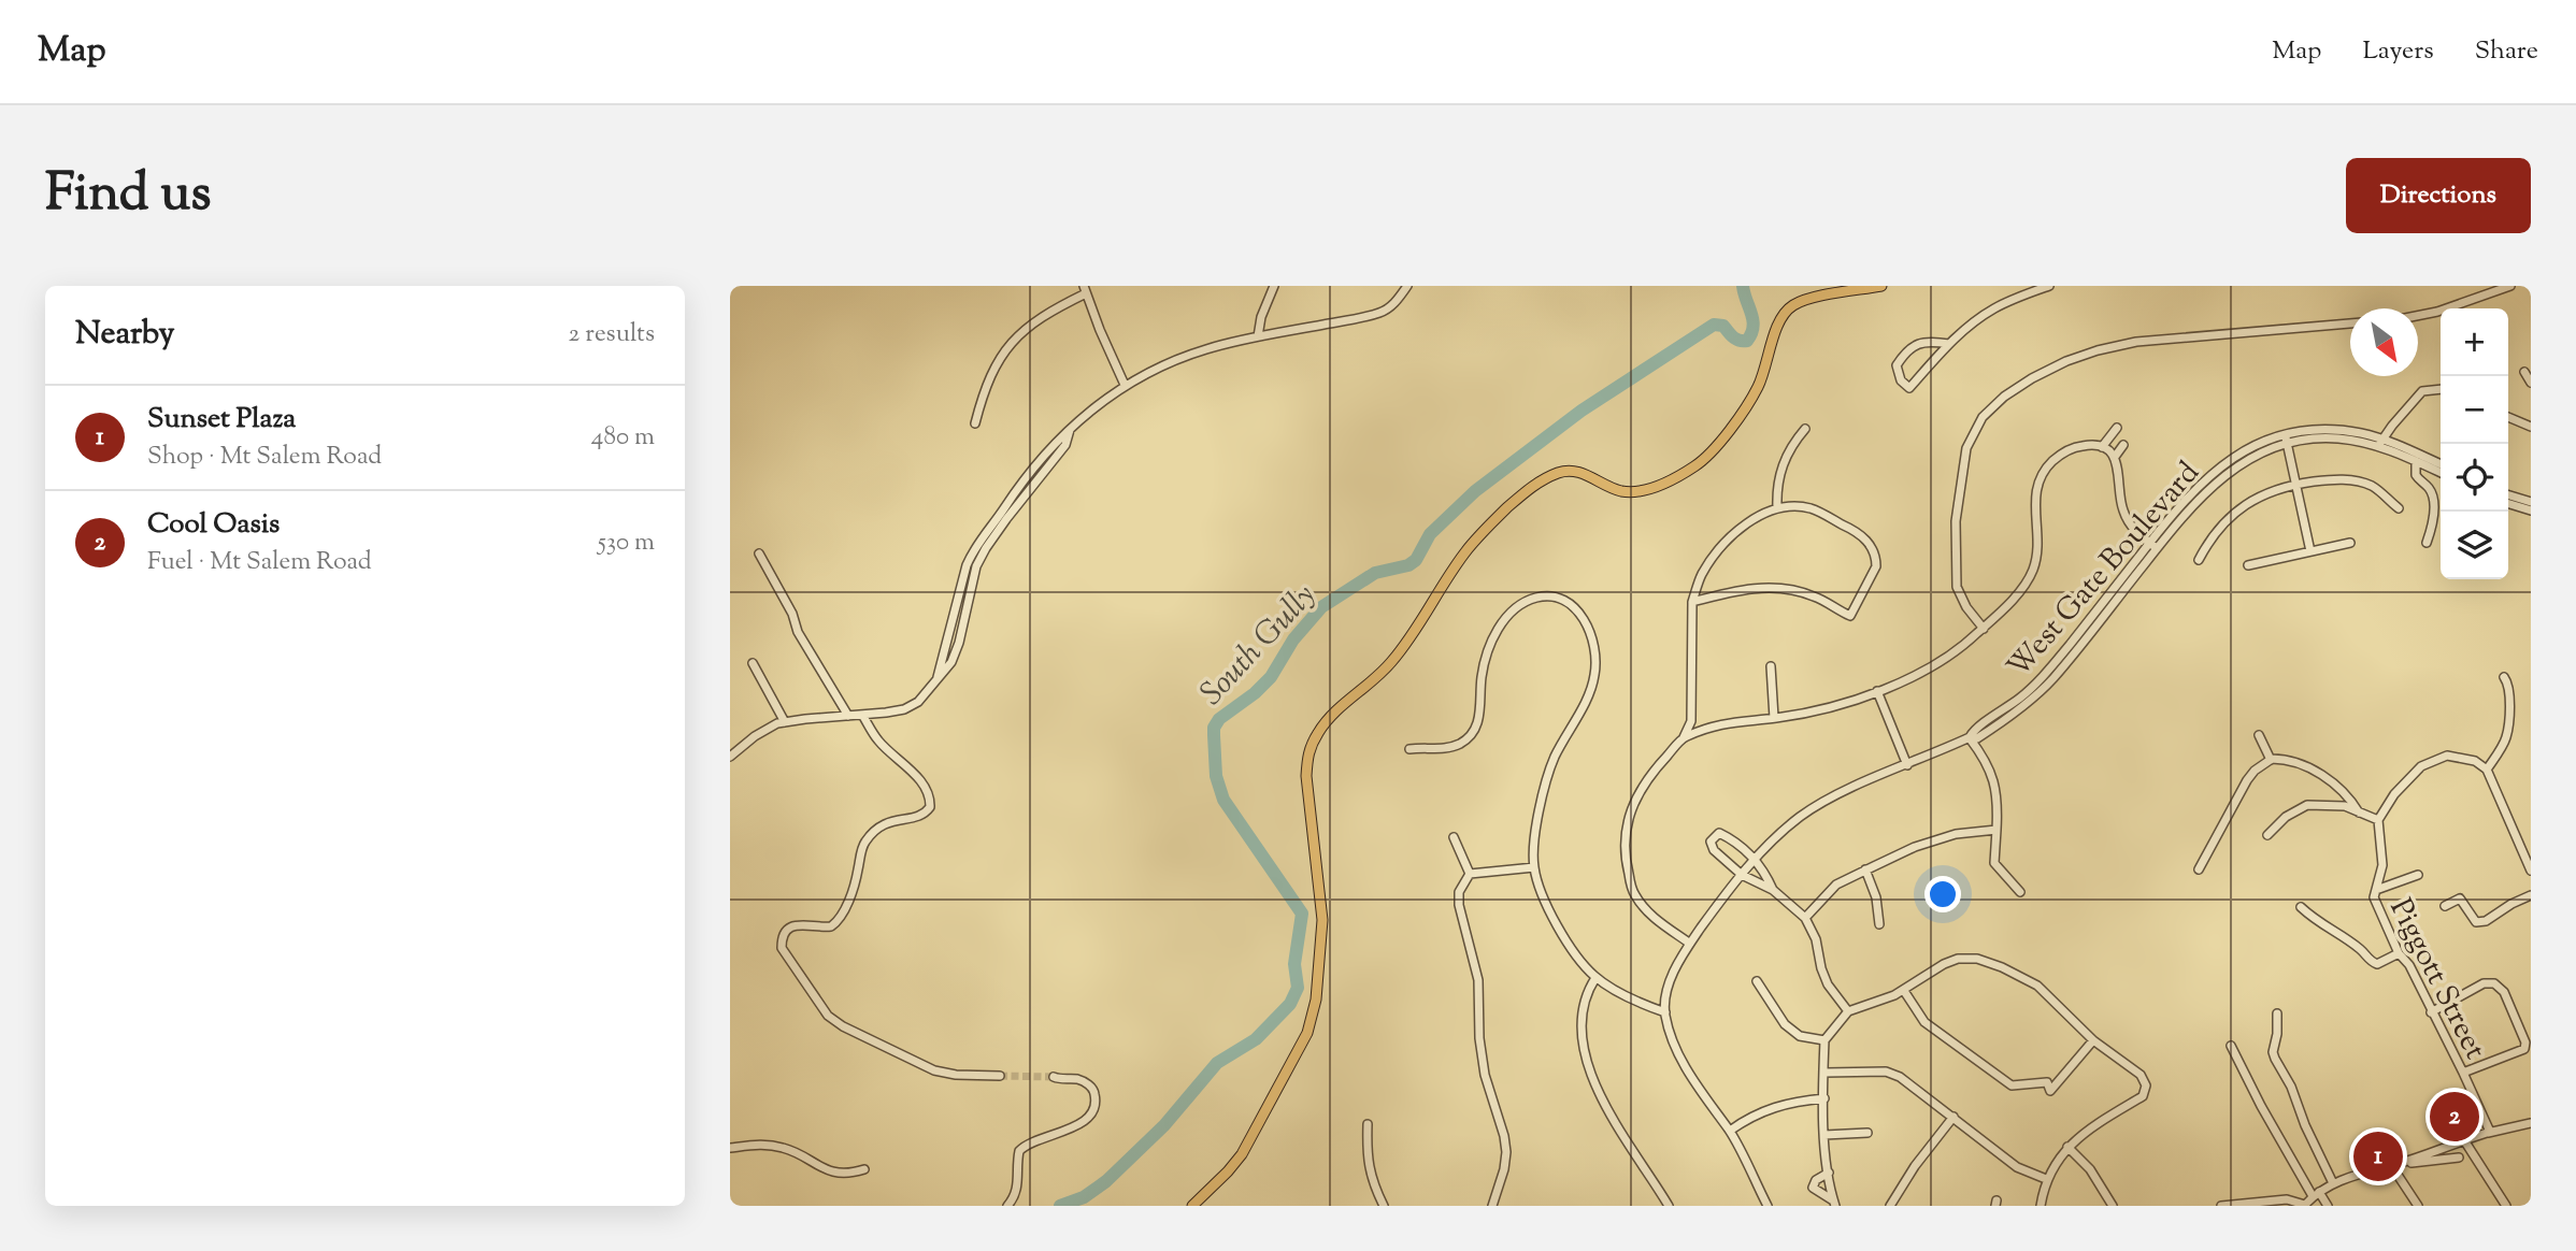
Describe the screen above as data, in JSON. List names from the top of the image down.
{
  "streets": {
    "street": ["West Gate Boulevard", "Piggott Street"]
  },
  "water": ["South Gully"],
  "north": "bottom right",
  "page": {
    "header": "Map",
    "nav": ["Map", "Layers", "Share"],
    "title": "Find us",
    "buttons": "Directions",
    "heading": ["Nearby", "2 results"],
    "map_buttons": ["+", "−"],
    "list": [
      {
        "mark": "1",
        "name": "Sunset Plaza",
        "note": "Shop · Mt Salem Road",
        "value": "480 m"
      },
      {
        "mark": "2",
        "name": "Cool Oasis",
        "note": "Fuel · Mt Salem Road",
        "value": "530 m"
      }
    ],
    "pins": ["2", "1"]
  }
}
